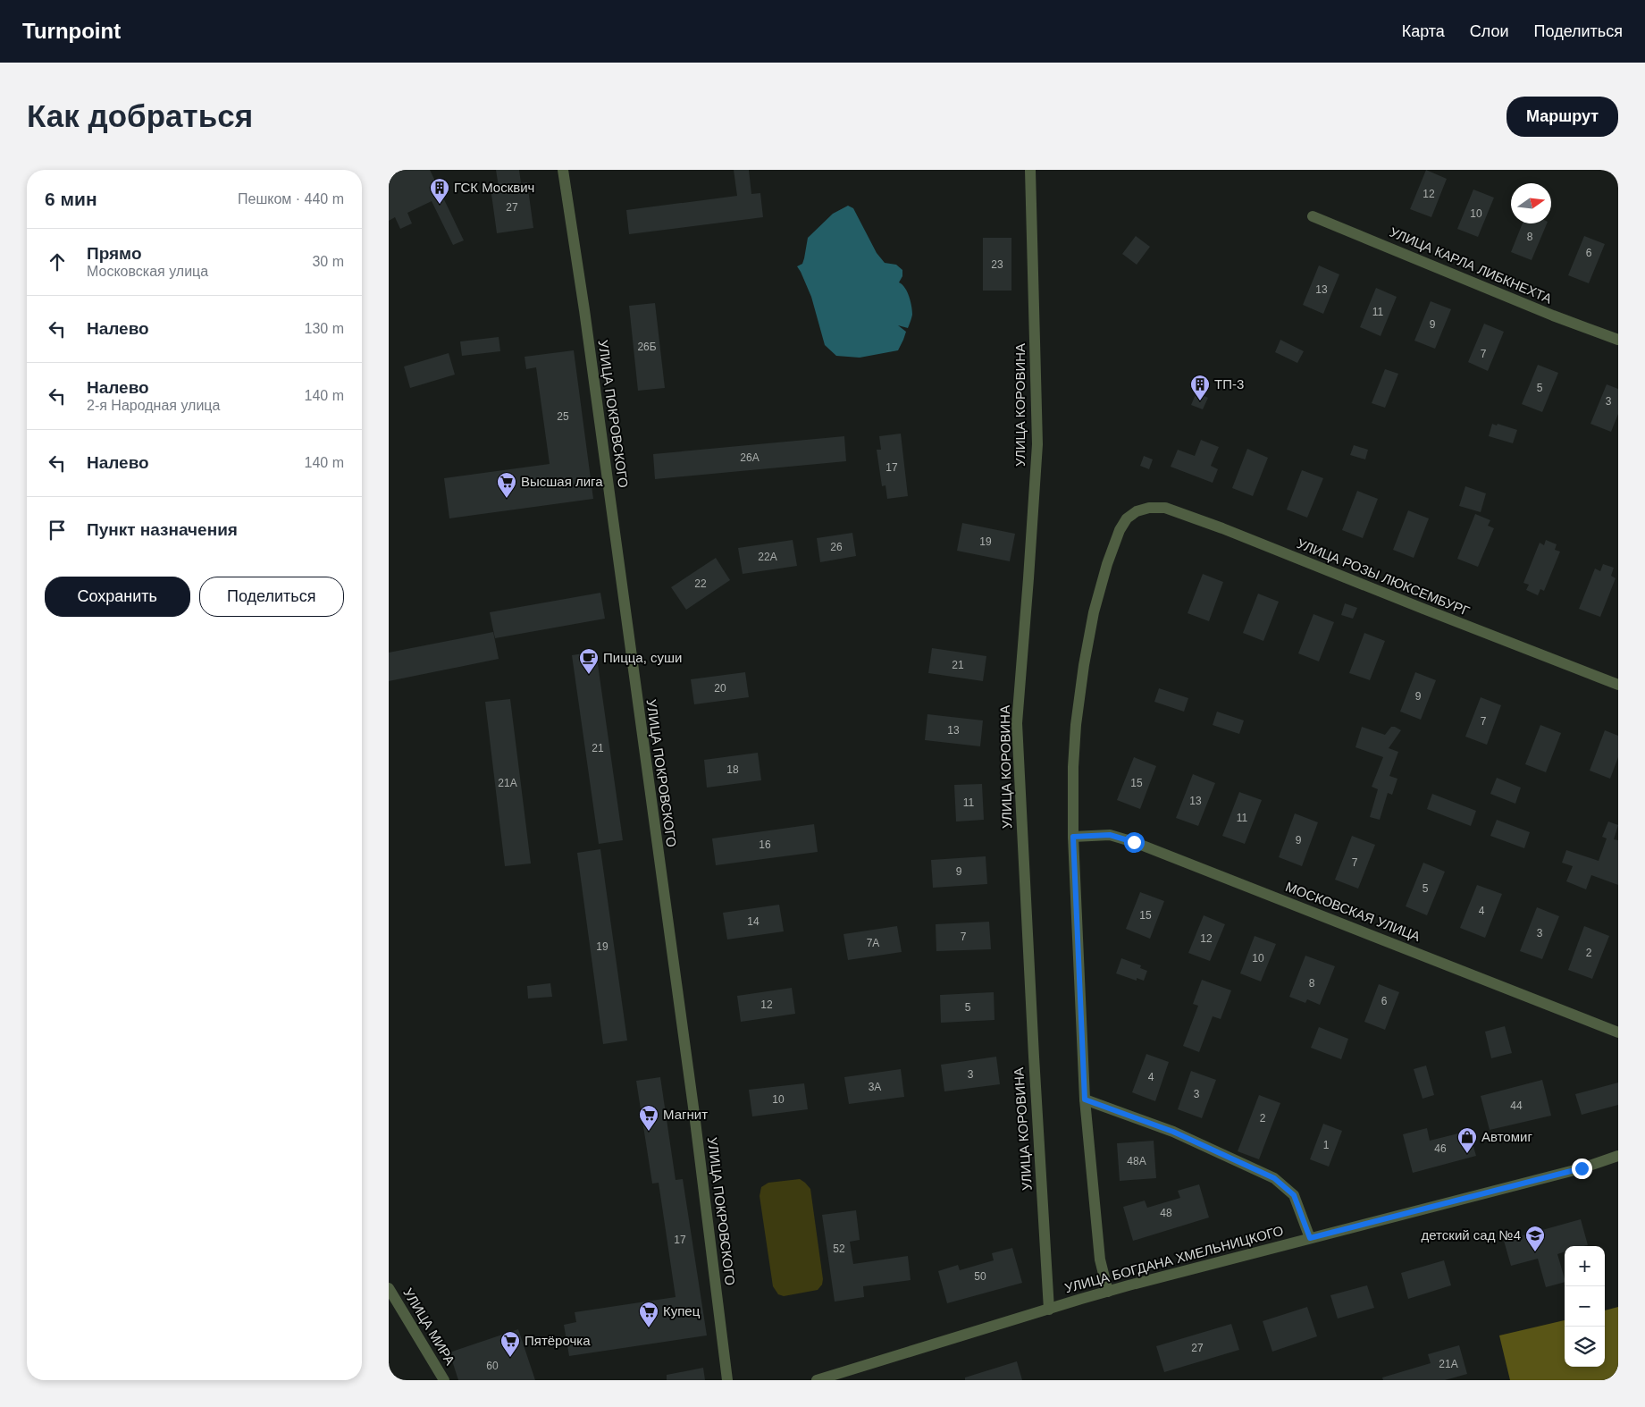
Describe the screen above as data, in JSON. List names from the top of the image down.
{
  "streets": {
    "street": [
      "УЛИЦА КАРЛА ЛИБКНЕХТА",
      "УЛИЦА КОРОВИНА",
      "УЛИЦА ПОКРОВСКОГО",
      "УЛИЦА РОЗЫ ЛЮКСЕМБУРГ",
      "МОСКОВСКАЯ УЛИЦА",
      "УЛИЦА БОГДАНА ХМЕЛЬНИЦКОГО",
      "УЛИЦА МИРА"
    ]
  },
  "crossings": [
    ["УЛИЦА КОРОВИНА", "УЛИЦА БОГДАНА ХМЕЛЬНИЦКОГО"],
    ["УЛИЦА РОЗЫ ЛЮКСЕМБУРГ", "МОСКОВСКАЯ УЛИЦА"]
  ],
  "places": {
    "building": ["ГСК Москвич", "ТП-3"],
    "supermarket": [
      "Высшая лига",
      "Магнит",
      "Купец",
      "Пятёрочка"
    ],
    "cafe": ["Пицца, суши"],
    "shop": ["Автомиг"],
    "school or university": ["детский сад №4"]
  },
  "house_numbers": [
    "12",
    "27",
    "10",
    "8",
    "6",
    "23",
    "13",
    "11",
    "9",
    "26Б",
    "7",
    "5",
    "3",
    "25",
    "26А",
    "17",
    "19",
    "26",
    "22А",
    "22",
    "21",
    "20",
    "9",
    "7",
    "13",
    "21",
    "18",
    "21А",
    "15",
    "13",
    "11",
    "11",
    "9",
    "16",
    "7",
    "9",
    "5",
    "4",
    "15",
    "14",
    "3",
    "7",
    "12",
    "7А",
    "19",
    "2",
    "10",
    "8",
    "6",
    "12",
    "5",
    "3",
    "4",
    "3А",
    "3",
    "10",
    "44",
    "2",
    "1",
    "46",
    "48А",
    "48",
    "17",
    "52",
    "50",
    "27",
    "21А",
    "60"
  ],
  "north": "right",
  "page": {
    "header": "Turnpoint",
    "nav": ["Карта", "Слои", "Поделиться"],
    "buttons": [
      "Маршрут",
      ["Сохранить", "Поделиться"]
    ],
    "title": "Как добраться",
    "heading": ["6 мин", "Пешком · 440 m"],
    "list": [
      ["Прямо", "Московская улица", "30 m"],
      ["Налево", "130 m"],
      ["Налево", "2-я Народная улица", "140 m"],
      ["Налево", "140 m"],
      "Пункт назначения"
    ],
    "map_buttons": ["+", "−"]
  }
}
